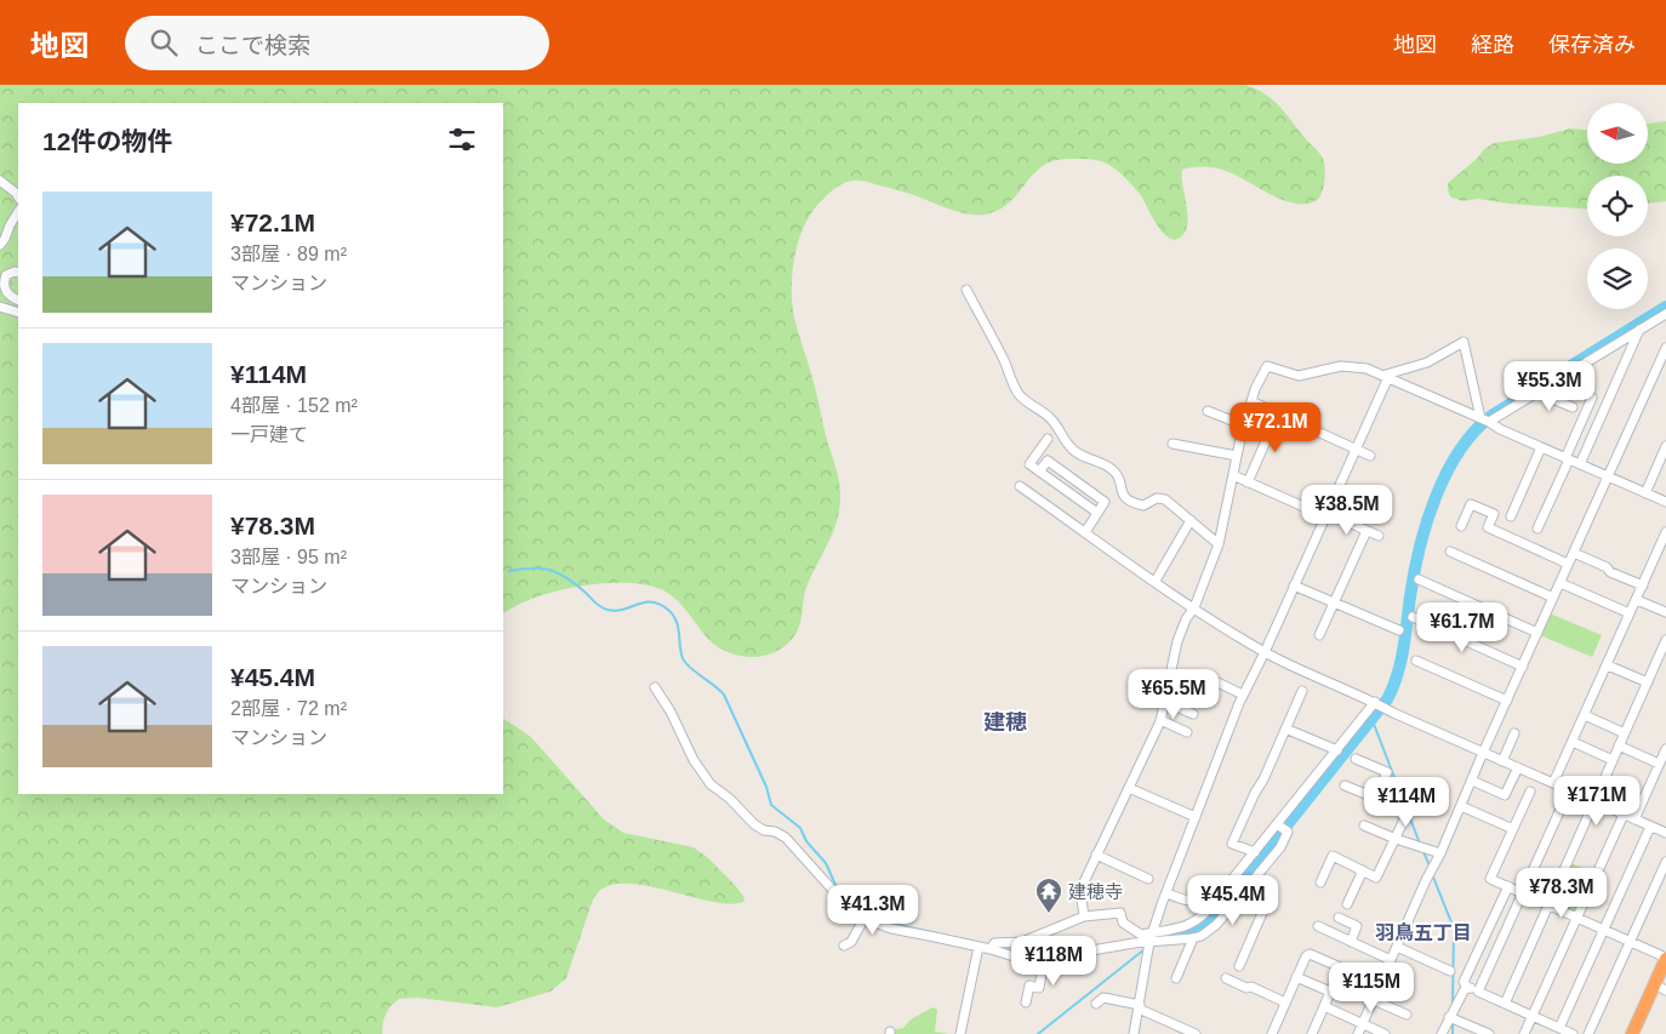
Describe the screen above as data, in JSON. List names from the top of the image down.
{
  "districts": ["建穂", "羽鳥五丁目"],
  "places": {
    "temple": ["建穂寺"]
  },
  "north": "left",
  "page": {
    "header": "地図",
    "search": "ここで検索",
    "nav": ["地図", "経路", "保存済み"],
    "heading": "12件の物件",
    "list": [
      {
        "name": "¥72.1M",
        "note": "3部屋 · 89 m² · マンション"
      },
      {
        "name": "¥114M",
        "note": "4部屋 · 152 m² · 一戸建て"
      },
      {
        "name": "¥78.3M",
        "note": "3部屋 · 95 m² · マンション"
      },
      {
        "name": "¥45.4M",
        "note": "2部屋 · 72 m² · マンション"
      }
    ],
    "price": [
      "¥55.3M",
      "¥72.1M",
      "¥38.5M",
      "¥61.7M",
      "¥65.5M",
      "¥171M",
      "¥114M",
      "¥78.3M",
      "¥45.4M",
      "¥41.3M",
      "¥118M",
      "¥115M"
    ]
  }
}
